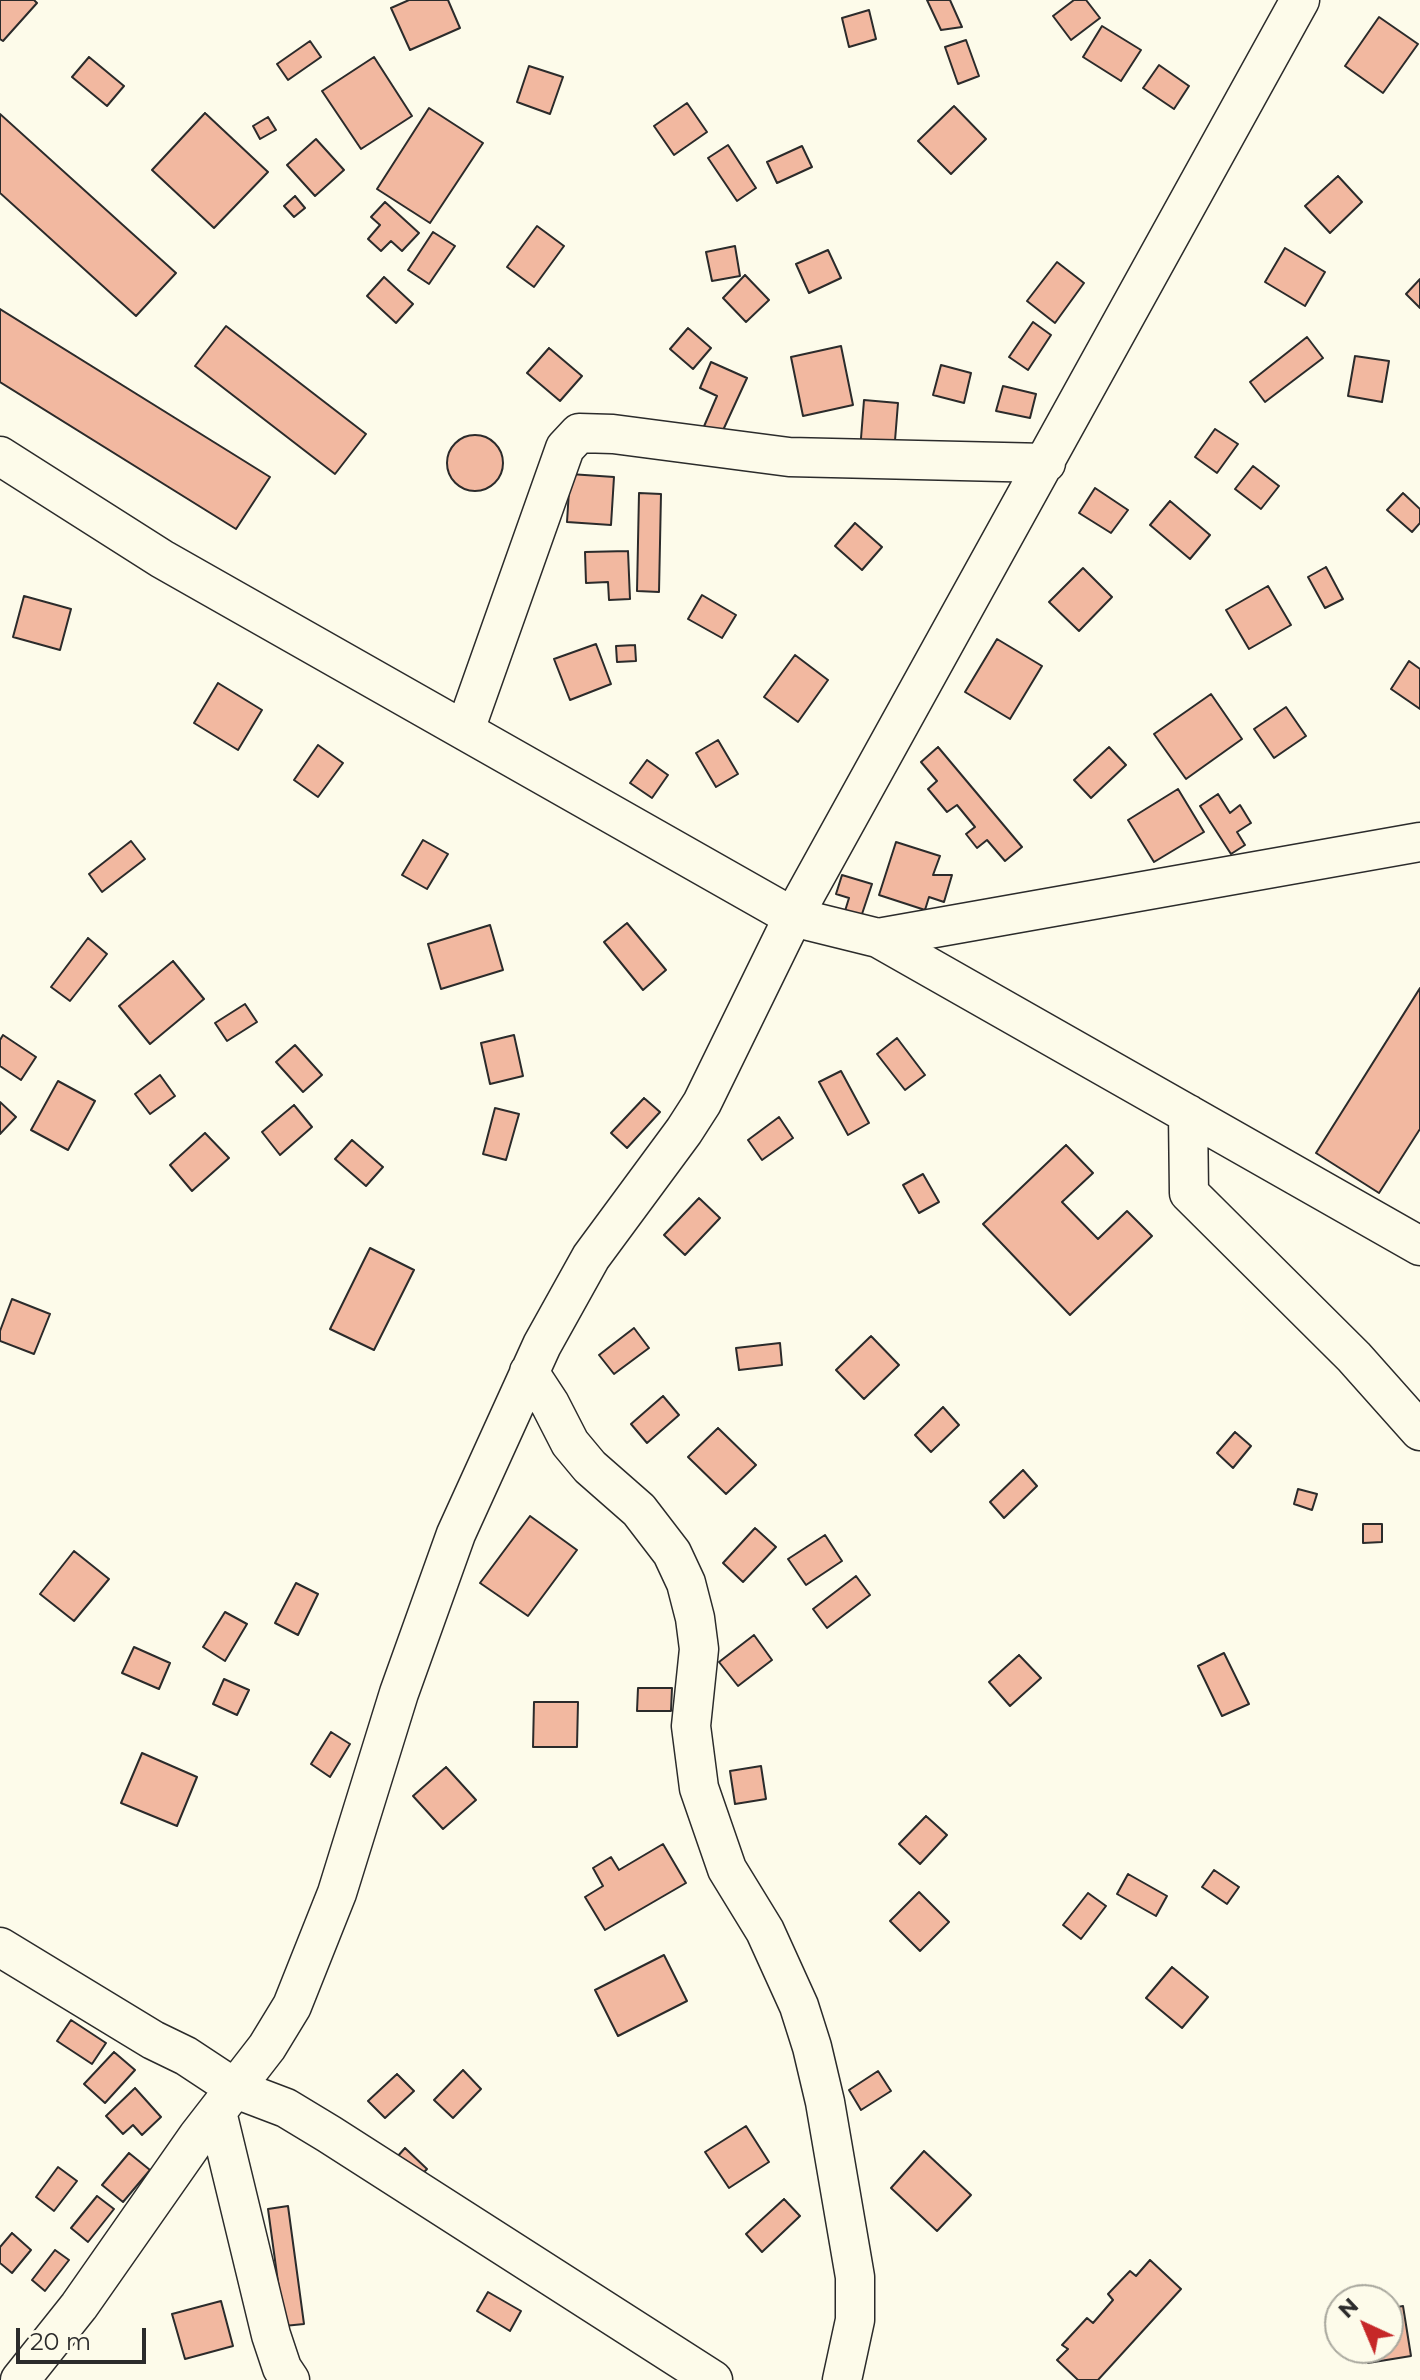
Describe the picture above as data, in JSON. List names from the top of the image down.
{
  "scale_bar": "20 m",
  "north": "top left"
}
